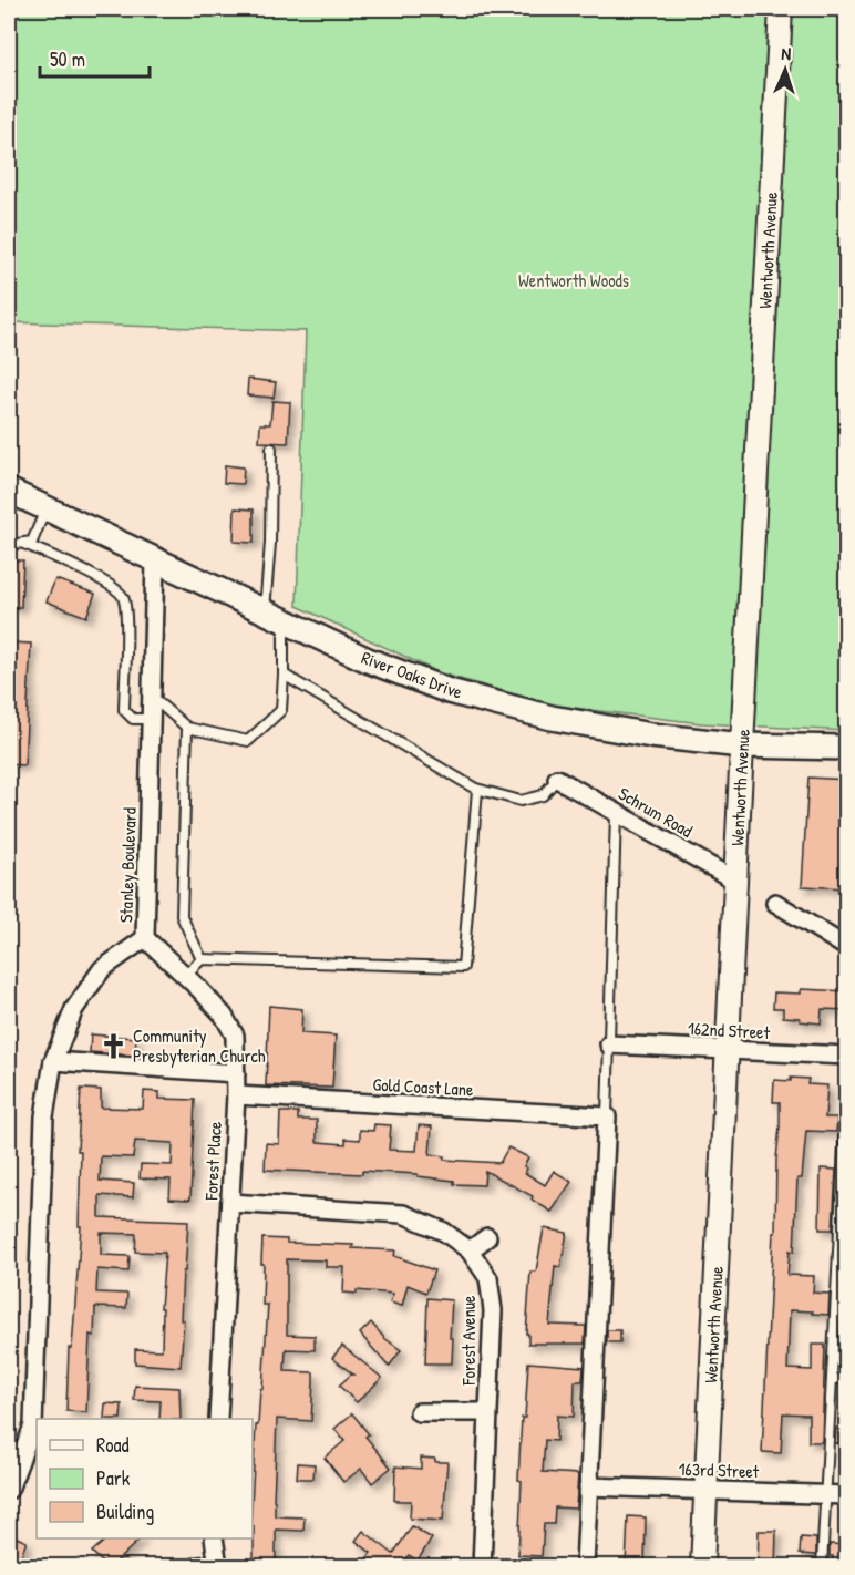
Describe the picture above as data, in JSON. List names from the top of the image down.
{
  "streets": {
    "main road": ["River Oaks Drive"],
    "street": [
      "Wentworth Avenue",
      "Schrum Road",
      "Stanley Boulevard",
      "162nd Street",
      "Gold Coast Lane",
      "Forest Place",
      "Forest Avenue",
      "163rd Street"
    ]
  },
  "crossings": [
    ["Wentworth Avenue", "River Oaks Drive"],
    ["Wentworth Avenue", "Schrum Road"],
    ["Wentworth Avenue", "162nd Street"],
    ["Wentworth Avenue", "163rd Street"],
    ["River Oaks Drive", "Stanley Boulevard"],
    ["Stanley Boulevard", "Forest Place"],
    ["Gold Coast Lane", "Forest Place"],
    ["Forest Place", "Forest Avenue"]
  ],
  "parks": ["Wentworth Woods"],
  "places": {
    "church": ["Community Presbyterian Church"]
  },
  "legend": ["Road", "Park", "Building"],
  "scale_bar": "50 m",
  "north": "top"
}
